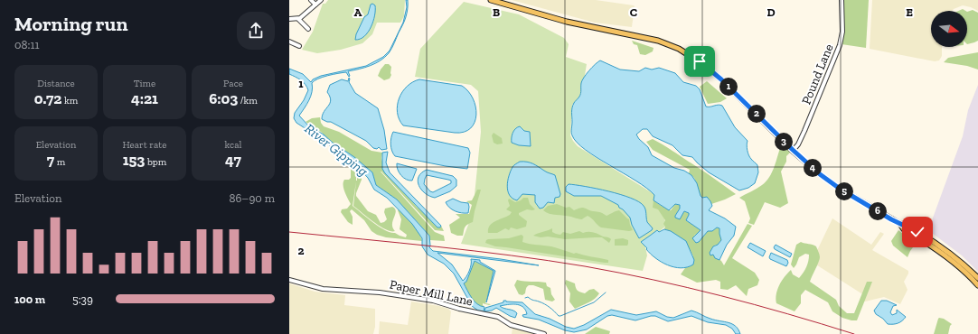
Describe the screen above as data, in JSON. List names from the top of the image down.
{
  "streets": {
    "street": ["Pound Lane", "Paper Mill Lane"]
  },
  "water": ["River Gipping"],
  "north": "right",
  "page": {
    "heading": ["Morning run", "08:11"],
    "stats": [
      ["Distance", "0.72 km"],
      ["Time", "4:21"],
      ["Pace", "6:03 /km"],
      ["Elevation", "7 m"],
      ["Heart rate", "153 bpm"],
      ["kcal", "47"]
    ],
    "pins": [
      "1",
      "2",
      "3",
      "4",
      "5",
      "6"
    ],
    "chart": ["Elevation", "86–90 m"],
    "list": [
      {
        "name": "100 m",
        "note": "5:39"
      }
    ]
  },
  "grid": {
    "columns": [
      "A",
      "B",
      "C",
      "D",
      "E"
    ],
    "rows": ["1", "2"]
  }
}
